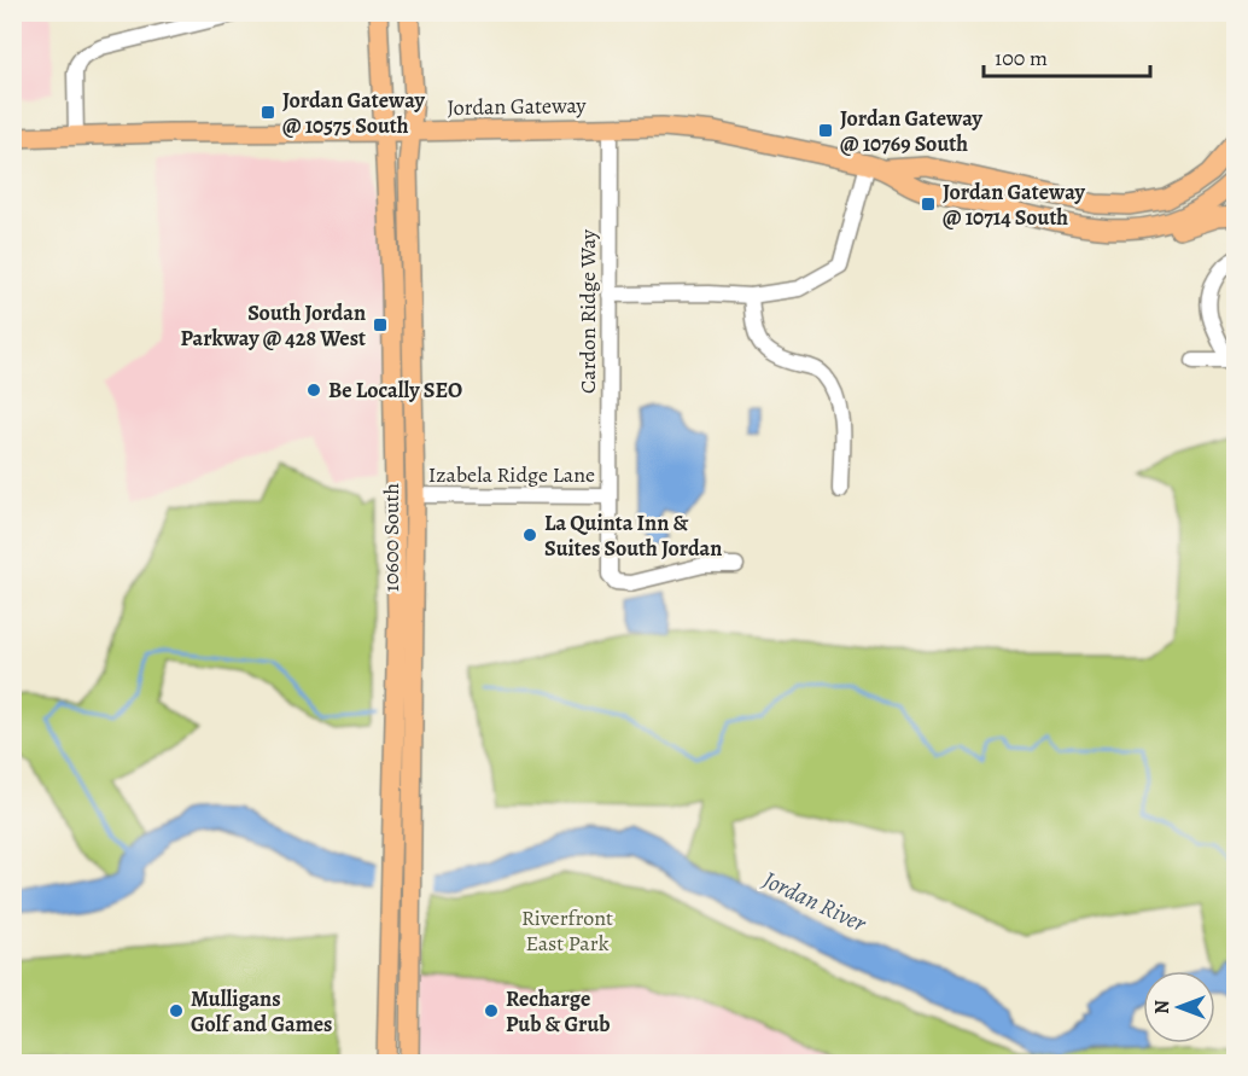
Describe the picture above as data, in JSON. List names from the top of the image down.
{
  "streets": {
    "main road": ["Jordan Gateway", "10600 South"],
    "street": ["Cardon Ridge Way", "Izabela Ridge Lane"]
  },
  "crossings": [
    ["Jordan Gateway", "Cardon Ridge Way"],
    ["Jordan Gateway", "10600 South"],
    ["Cardon Ridge Way", "Izabela Ridge Lane"],
    ["Izabela Ridge Lane", "10600 South"]
  ],
  "water": ["Jordan River"],
  "parks": ["Riverfront East Park"],
  "places": {
    "transit": [
      "Jordan Gateway @ 10575 South",
      "Jordan Gateway @ 10769 South",
      "Jordan Gateway @ 10714 South",
      "South Jordan Parkway @ 428 West"
    ],
    "other": [
      "Be Locally SEO",
      "La Quinta Inn & Suites South Jordan",
      "Mulligans Golf and Games",
      "Recharge Pub & Grub"
    ]
  },
  "scale_bar": "100 m",
  "north": "left"
}
